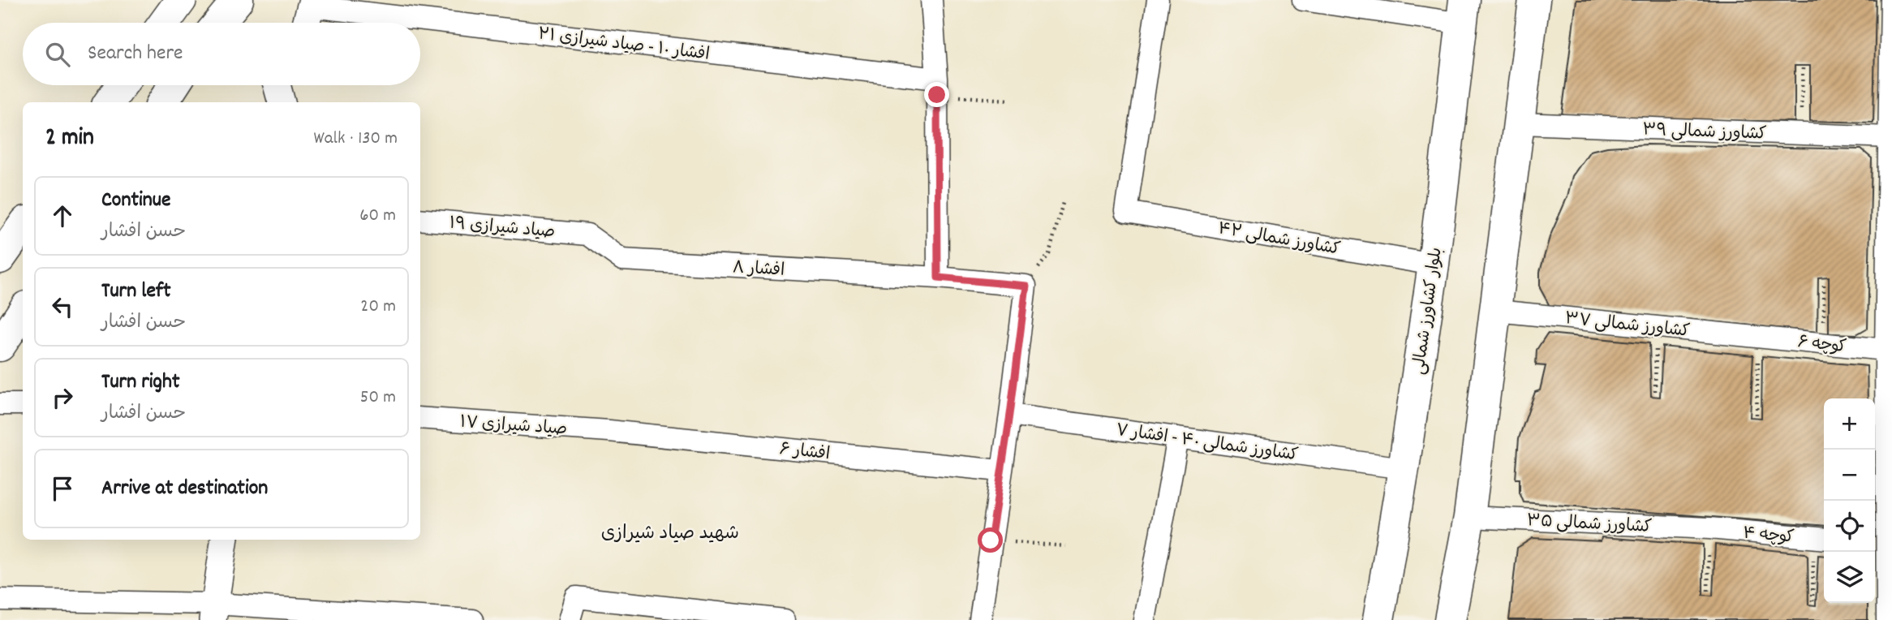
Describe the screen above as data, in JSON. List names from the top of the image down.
{
  "streets": {
    "main road": ["بلوار کشاورز شمالی"],
    "street": [
      "افشار ۱۰ - صیاد شیرازی ۲۱",
      "کشاورز شمالی ۳۹",
      "صیاد شیرازی ۱۹",
      "کشاورز شمالی ۴۲",
      "افشار ۸",
      "کشاورز شمالی ۳۷",
      "کوچه ۶",
      "صیاد شیرازی ۱۷",
      "کشاورز شمالی ۴۰ - افشار ۷",
      "افشار ۶",
      "کشاورز شمالی ۳۵",
      "کوچه ۴"
    ]
  },
  "crossings": [
    ["صیاد شیرازی ۱۹", "افشار ۸"],
    ["کشاورز شمالی ۴۲", "بلوار کشاورز شمالی"],
    ["بلوار کشاورز شمالی", "کشاورز شمالی ۴۰ - افشار ۷"],
    ["کشاورز شمالی ۳۷", "کوچه ۶"],
    ["صیاد شیرازی ۱۷", "افشار ۶"],
    ["کشاورز شمالی ۳۵", "کوچه ۴"]
  ],
  "districts": ["شهید صیاد شیرازی"],
  "page": {
    "search": "Search here",
    "heading": ["2 min", "Walk · 130 m"],
    "list": [
      ["Continue", "حسن افشار", "60 m"],
      ["Turn left", "حسن افشار", "20 m"],
      ["Turn right", "حسن افشار", "50 m"],
      "Arrive at destination"
    ],
    "map_buttons": ["+", "−"]
  }
}
